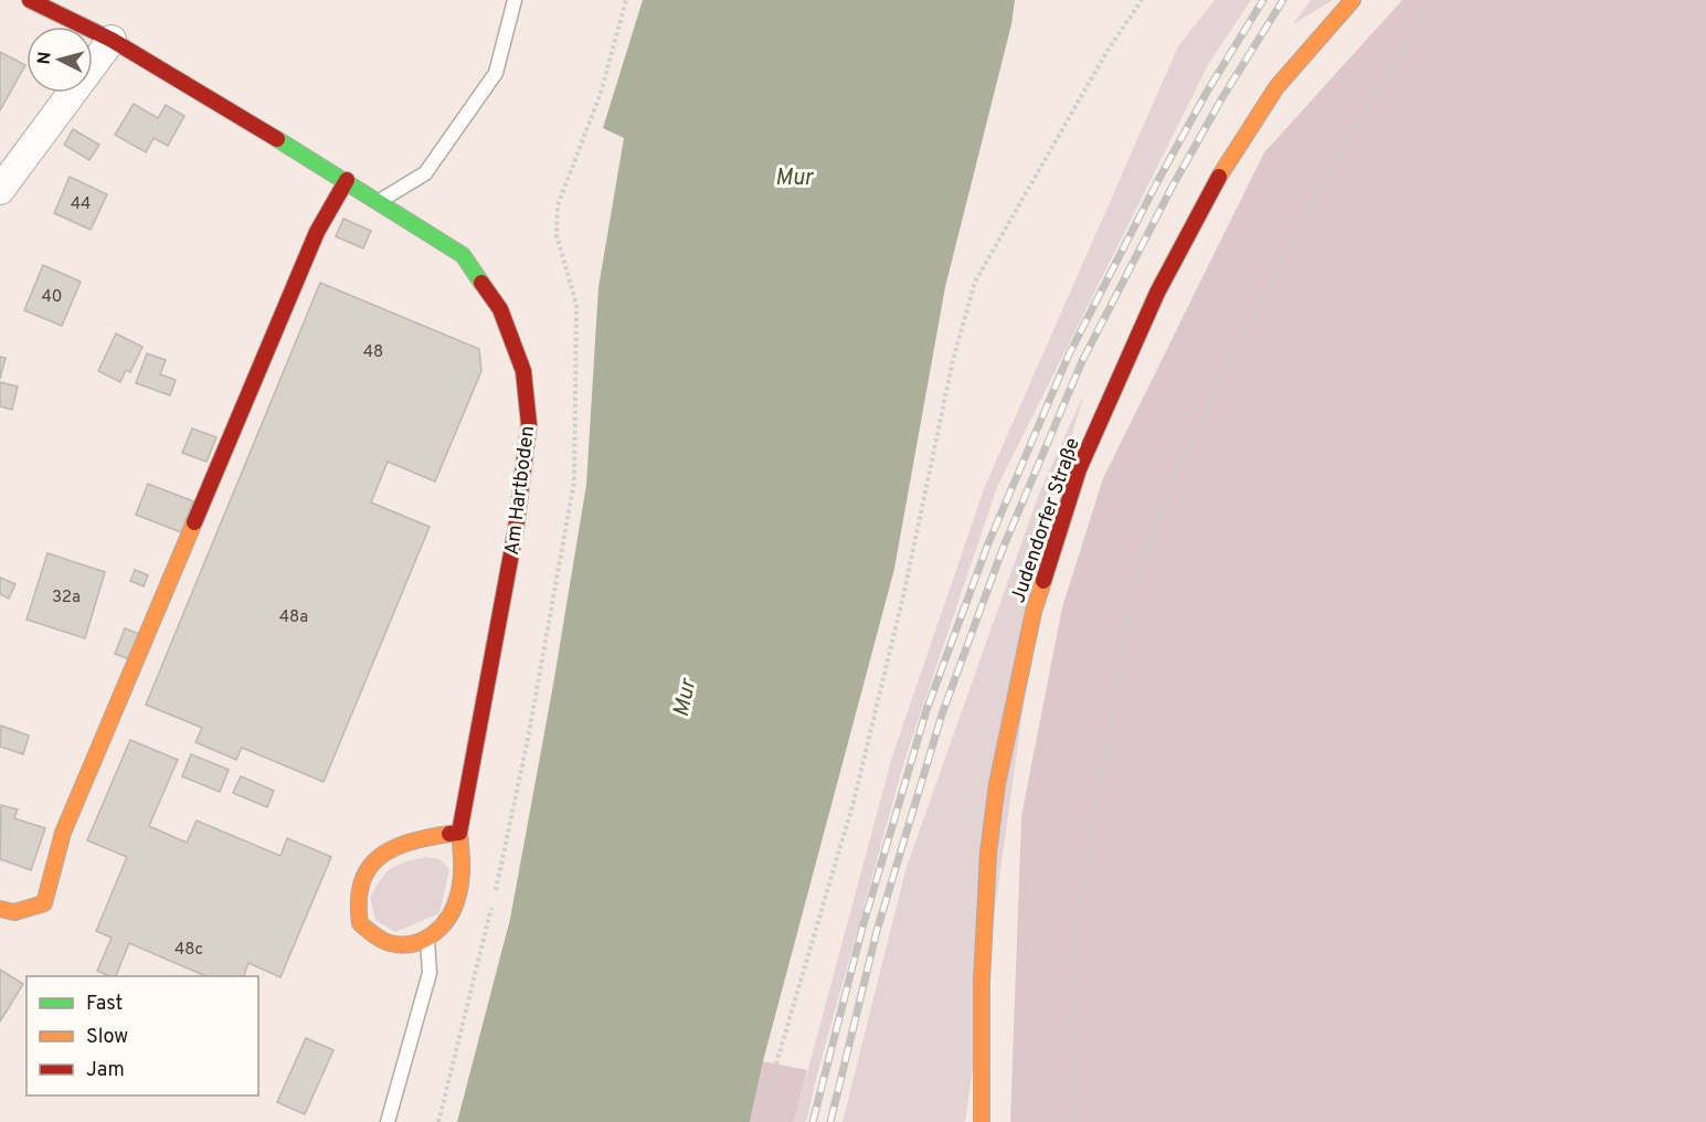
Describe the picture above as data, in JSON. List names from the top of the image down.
{
  "streets": {
    "street": ["Am Hartboden", "Judendorfer Straße"]
  },
  "water": ["Mur"],
  "house_numbers": [
    "44",
    "40",
    "48",
    "32a",
    "48a",
    "48c"
  ],
  "legend": ["Fast", "Slow", "Jam"],
  "north": "left"
}
